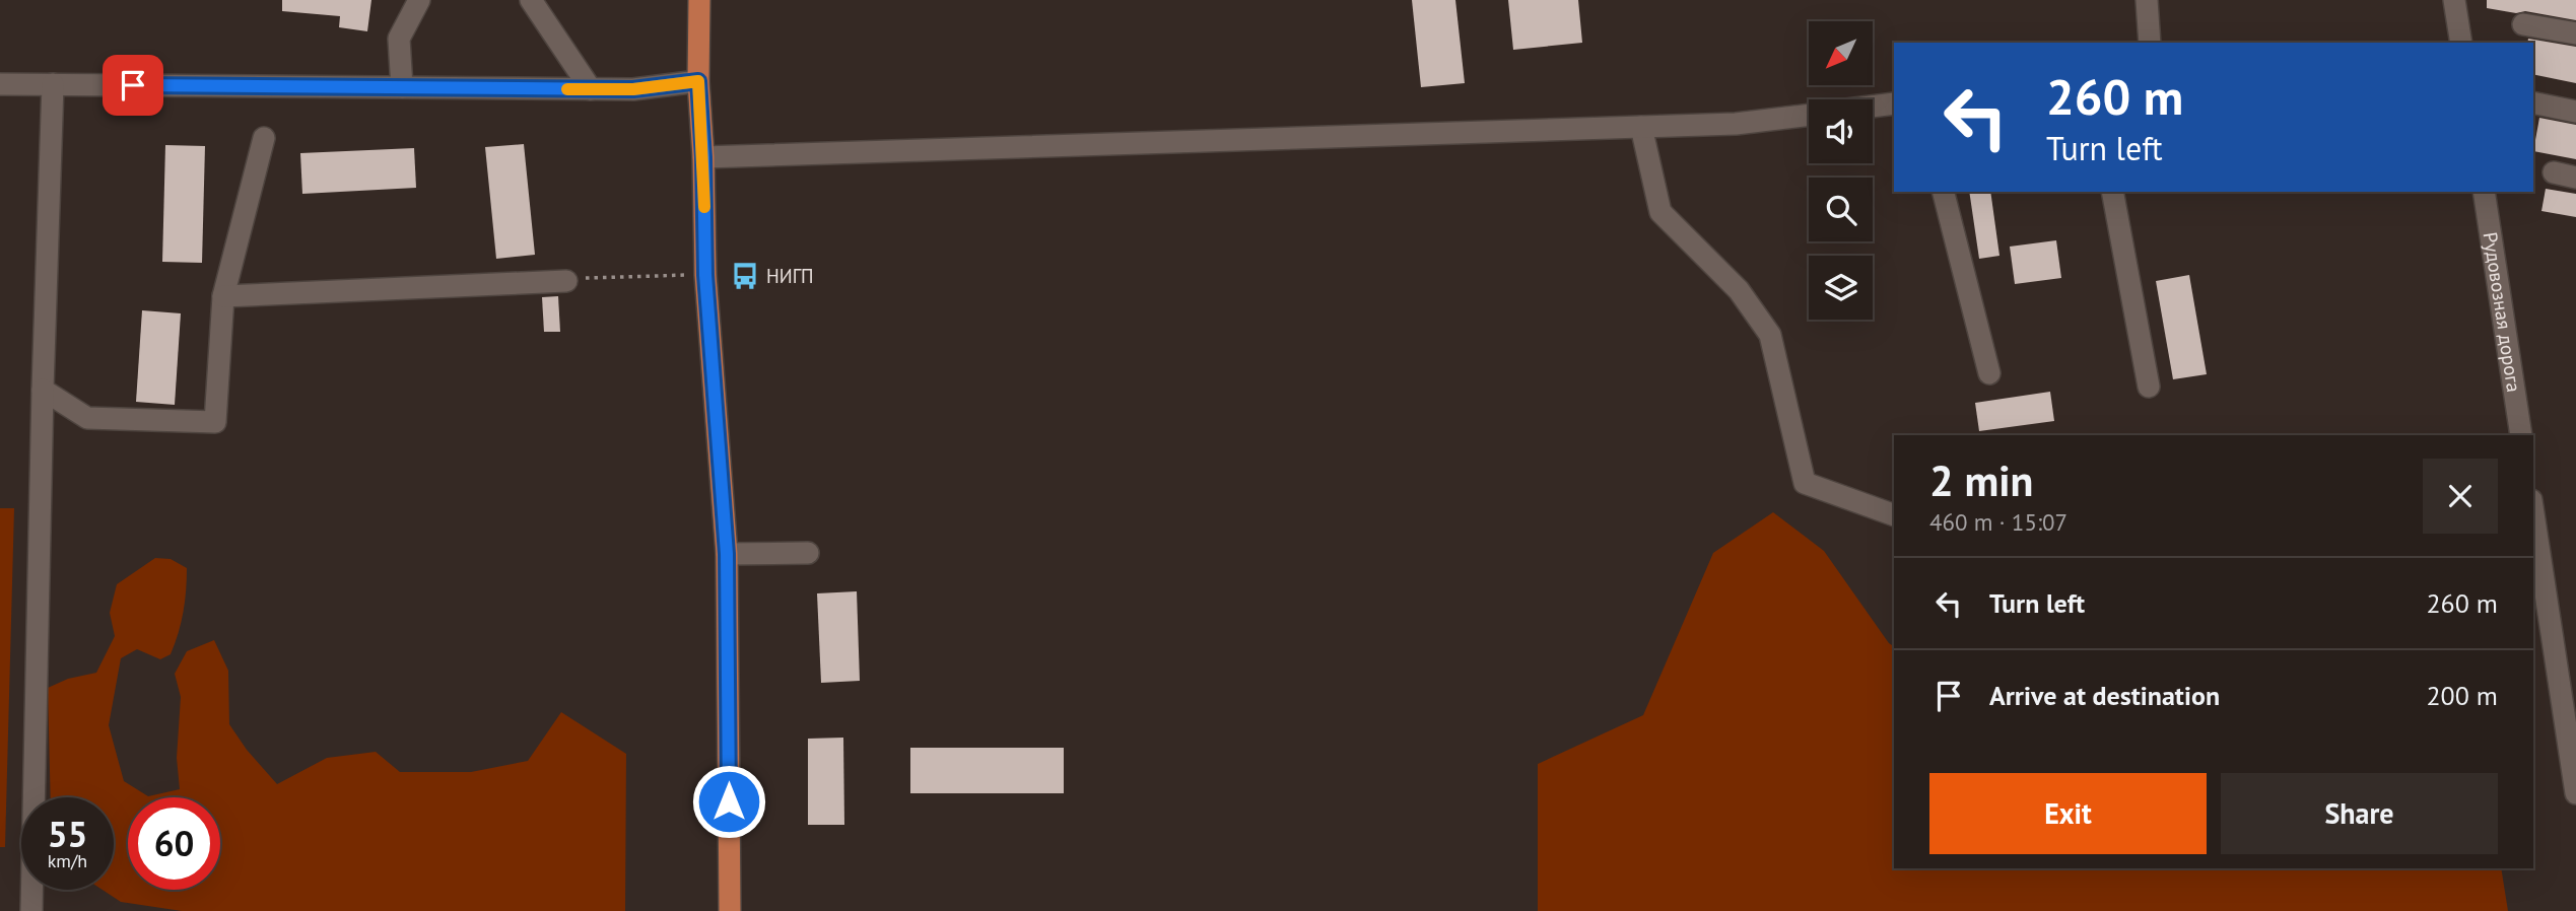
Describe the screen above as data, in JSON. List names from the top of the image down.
{
  "streets": {
    "street": ["Рудовозная дорога"]
  },
  "places": {
    "bus stop": ["НИГП"]
  },
  "north": "bottom left",
  "page": {
    "turn": ["260 m", "Turn left"],
    "heading": ["2 min", "460 m · 15:07"],
    "list": [
      {
        "name": "Turn left",
        "value": "260 m"
      },
      {
        "name": "Arrive at destination",
        "value": "200 m"
      }
    ],
    "buttons": ["Exit", "Share"],
    "speed": "55 km/h",
    "limit": "60"
  }
}
